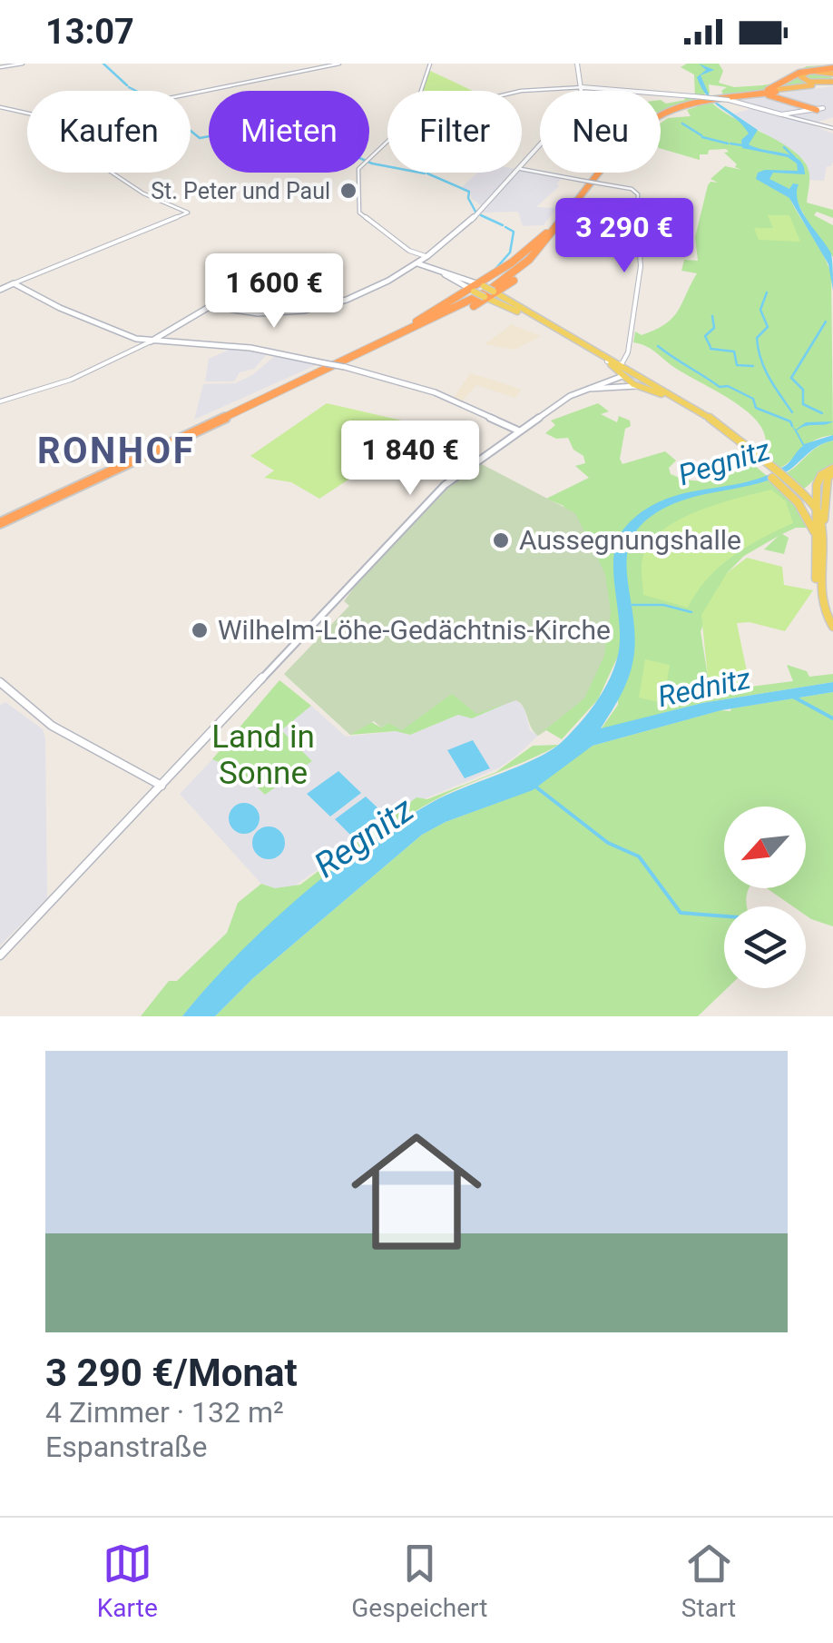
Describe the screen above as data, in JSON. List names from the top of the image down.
{
  "districts": ["RONHOF"],
  "water": ["Pegnitz", "Rednitz", "Regnitz"],
  "parks": ["Land in Sonne"],
  "places": ["St. Peter und Paul", "Aussegnungshalle", "Wilhelm-Löhe-Gedächtnis-Kirche"],
  "north": "bottom left",
  "page": {
    "status": "13:07",
    "chip": [
      "Kaufen",
      "Mieten",
      "Filter",
      "Neu"
    ],
    "price": ["3 290 €", "1 600 €", "1 840 €"],
    "list": [
      {
        "name": "3 290 €/Monat",
        "note": "4 Zimmer · 132 m² · Espanstraße"
      }
    ],
    "tabs": ["Karte", "Gespeichert", "Start"]
  }
}
